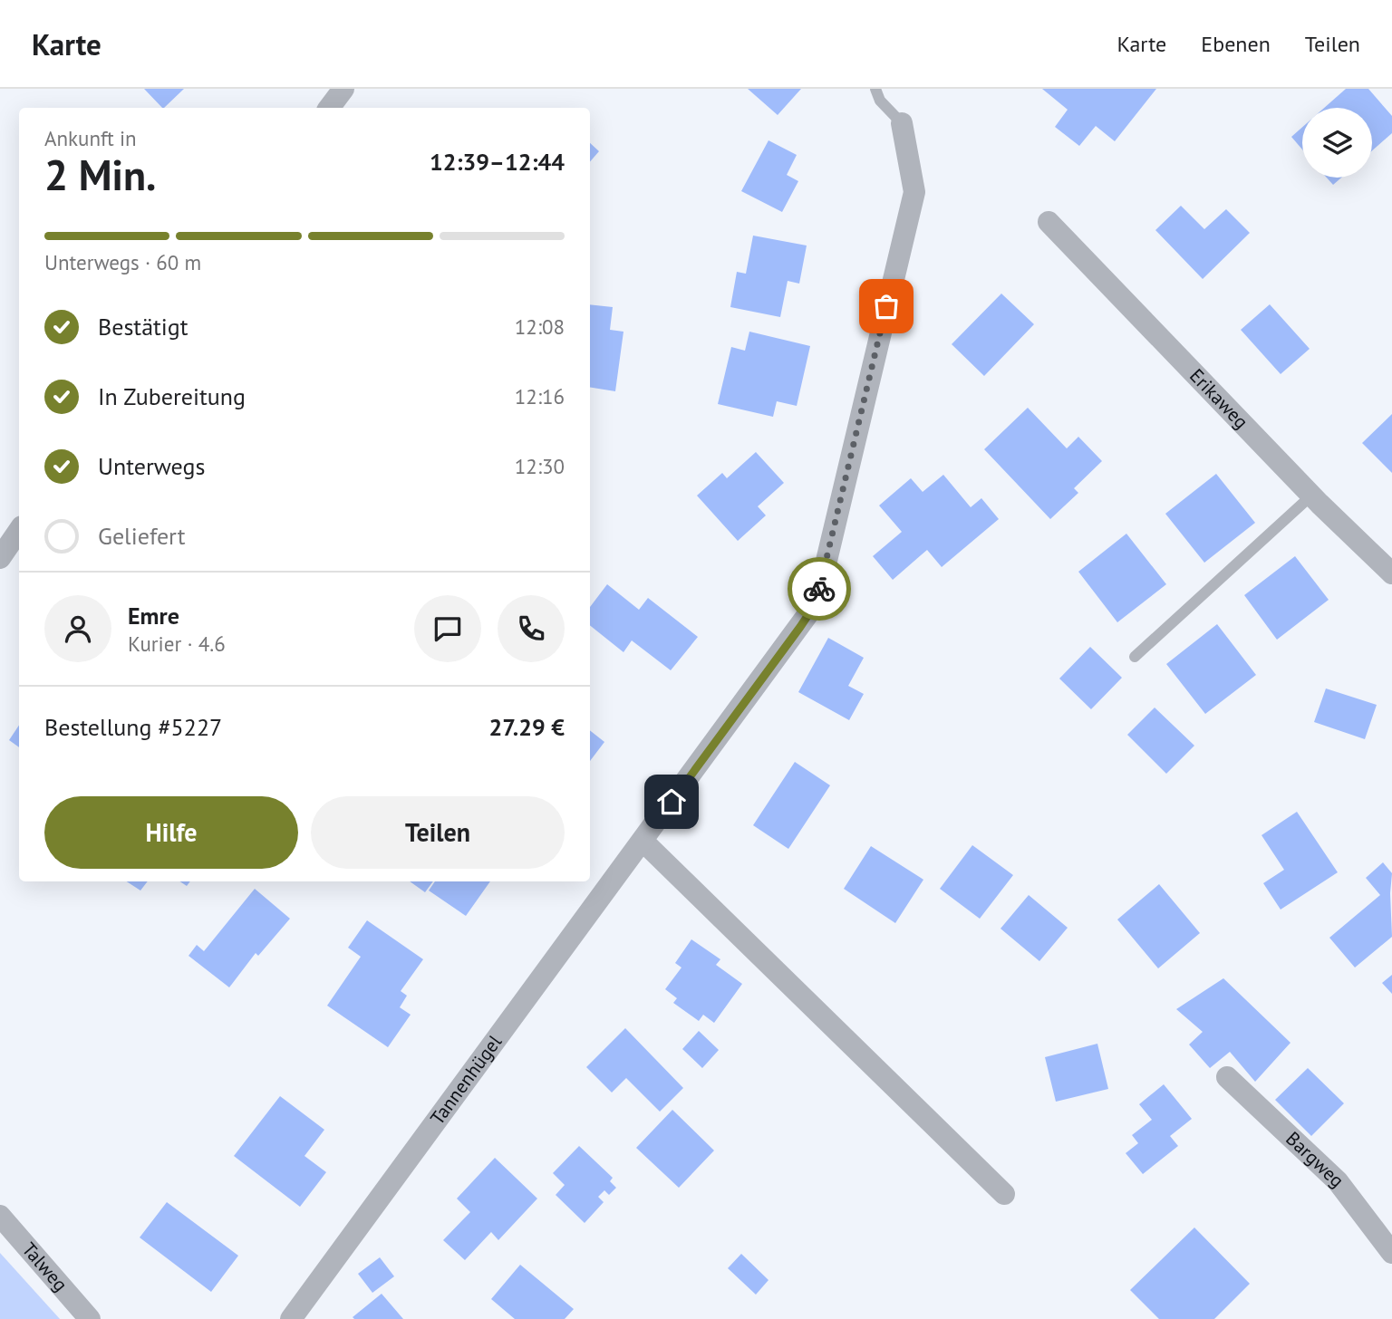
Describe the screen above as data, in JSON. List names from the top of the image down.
{
  "streets": {
    "street": [
      "Erikaweg",
      "Tannenhügel",
      "Bargweg",
      "Talweg"
    ]
  },
  "page": {
    "header": "Karte",
    "nav": ["Karte", "Ebenen", "Teilen"],
    "heading": ["2 Min.", "Ankunft in", "12:39–12:44"],
    "panel": [
      "Emre",
      "Kurier · 4.6",
      "Bestellung #5227",
      "27.29 €"
    ],
    "bar": "Unterwegs · 60 m",
    "list": [
      ["Bestätigt", "12:08"],
      ["In Zubereitung", "12:16"],
      ["Unterwegs", "12:30"],
      "Geliefert"
    ],
    "buttons": ["Hilfe", "Teilen"]
  }
}
